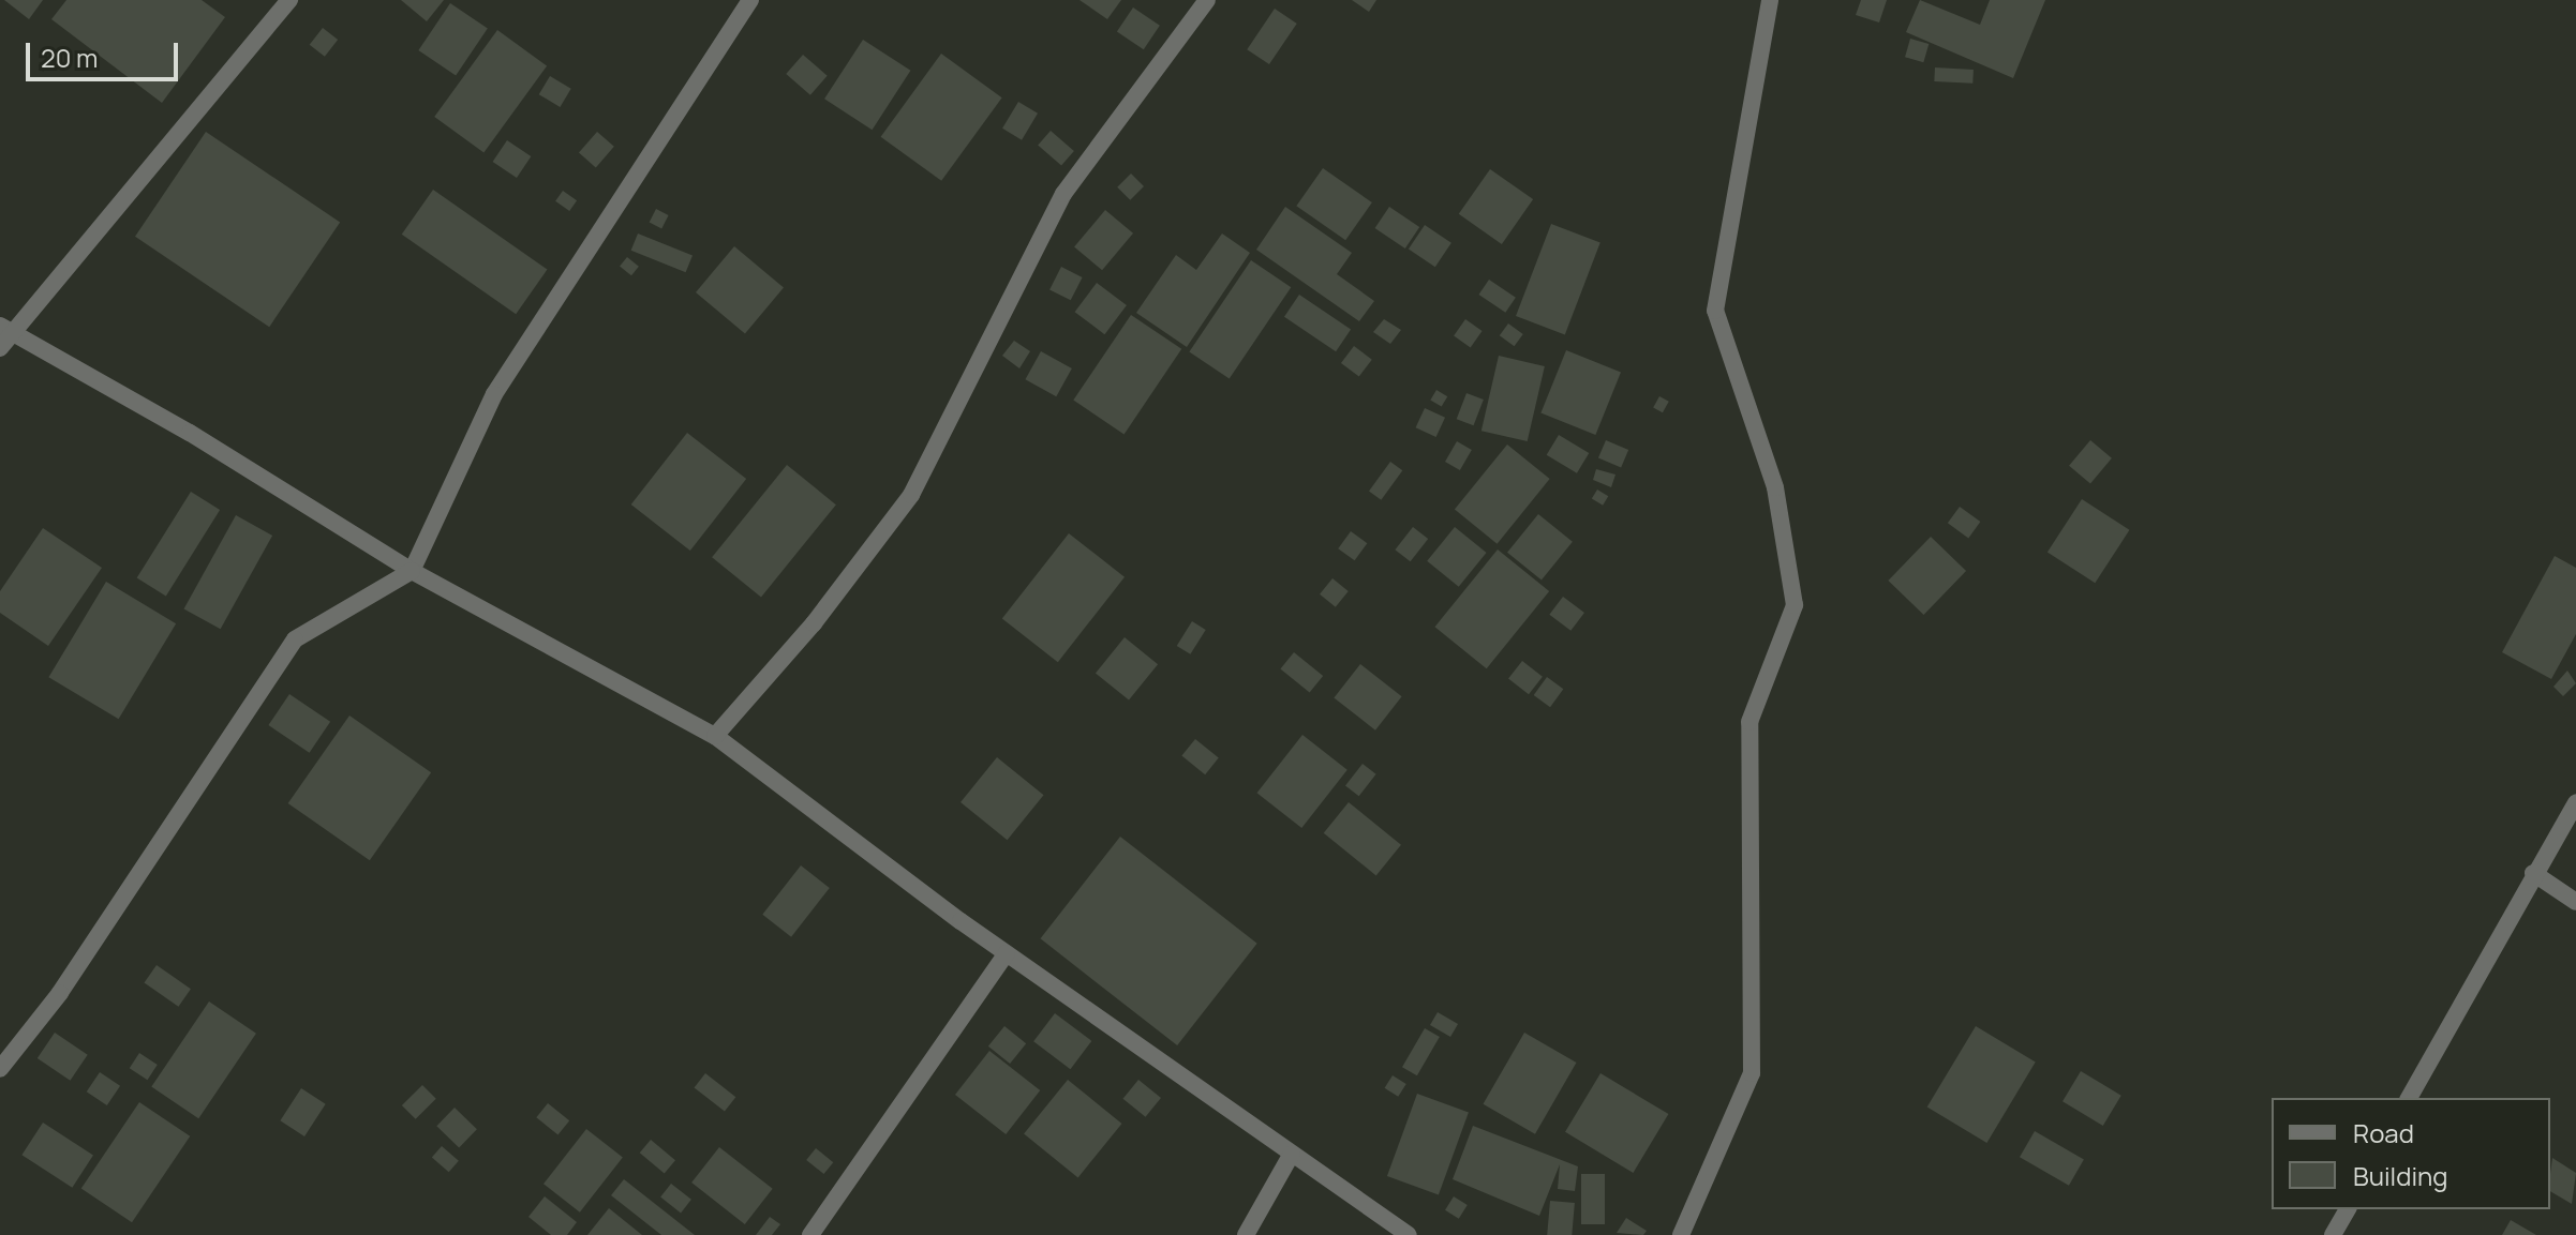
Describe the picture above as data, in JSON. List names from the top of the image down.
{
  "legend": ["Road", "Building"],
  "scale_bar": "20 m"
}
